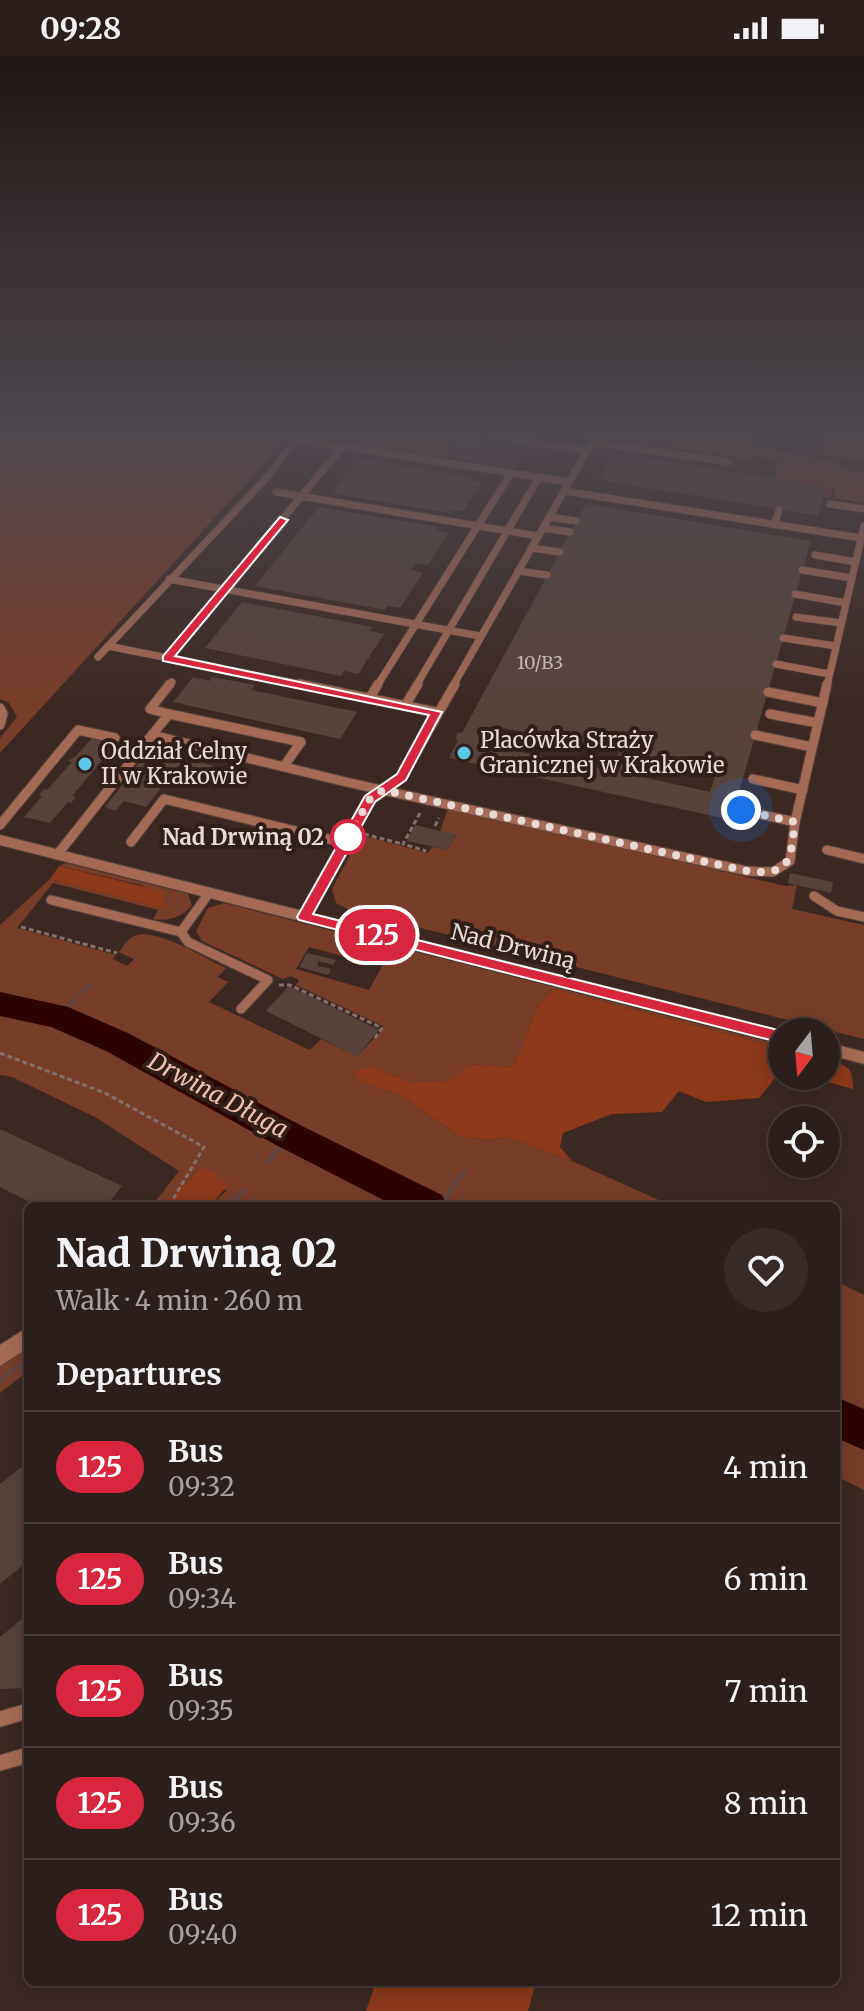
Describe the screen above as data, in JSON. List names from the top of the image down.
{
  "streets": {
    "street": ["Nad Drwiną"]
  },
  "water": ["Drwina Długa"],
  "places": ["Placówka Straży Granicznej w Krakowie", "Oddział Celny II w Krakowie", "Nad Drwiną 02"],
  "lines": ["bus line 125"],
  "house_numbers": ["10/B3"],
  "north": "bottom",
  "page": {
    "status": "09:28",
    "on_map": "125",
    "heading": [
      ["Nad Drwiną 02", "Walk · 4 min · 260 m"],
      "Departures"
    ],
    "list": [
      {
        "mark": "125",
        "name": "Bus",
        "note": "09:32",
        "value": "4 min"
      },
      {
        "mark": "125",
        "name": "Bus",
        "note": "09:34",
        "value": "6 min"
      },
      {
        "mark": "125",
        "name": "Bus",
        "note": "09:35",
        "value": "7 min"
      },
      {
        "mark": "125",
        "name": "Bus",
        "note": "09:36",
        "value": "8 min"
      },
      {
        "mark": "125",
        "name": "Bus",
        "note": "09:40",
        "value": "12 min"
      }
    ]
  }
}
